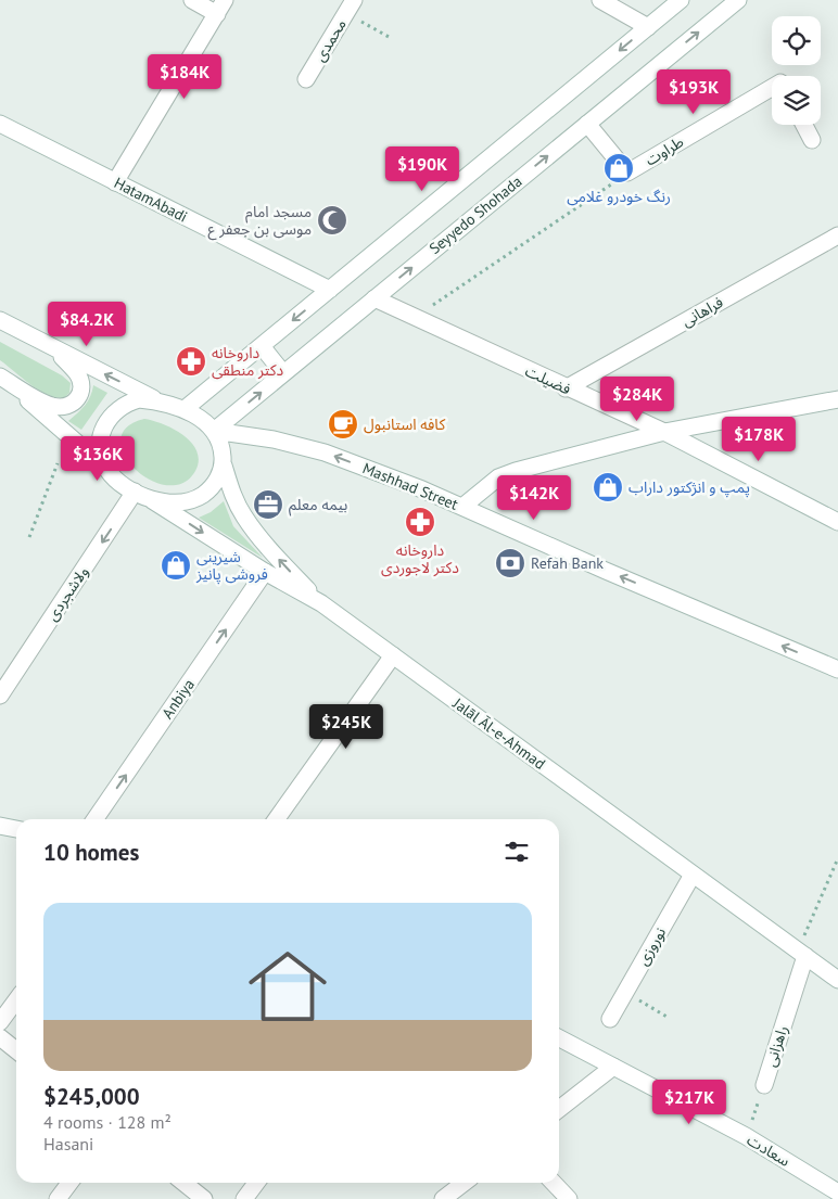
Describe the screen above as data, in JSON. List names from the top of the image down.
{
  "streets": {
    "street": [
      "محمدی",
      "طراوت",
      "HatamAbadi",
      "Seyyedo Shohada",
      "فراهانی",
      "فضیلت",
      "Mashhad Street",
      "ولاشجردی",
      "Anbiya",
      "Jalāl Āl-e-Ahmad",
      "نوروزی",
      "راهزانی",
      "سعادت"
    ]
  },
  "crossings": [
    ["طراوت", "Seyyedo Shohada"],
    ["Seyyedo Shohada", "فضیلت"],
    ["Seyyedo Shohada", "Mashhad Street"],
    ["Seyyedo Shohada", "ولاشجردی"],
    ["Seyyedo Shohada", "Jalāl Āl-e-Ahmad"],
    ["فراهانی", "فضیلت"],
    ["Mashhad Street", "ولاشجردی"],
    ["Mashhad Street", "Jalāl Āl-e-Ahmad"],
    ["ولاشجردی", "Jalāl Āl-e-Ahmad"],
    ["Anbiya", "Jalāl Āl-e-Ahmad"],
    ["Jalāl Āl-e-Ahmad", "نوروزی"],
    ["Jalāl Āl-e-Ahmad", "راهزانی"],
    ["راهزانی", "سعادت"]
  ],
  "one_way": ["Mashhad Street", "ولاشجردی", "Anbiya"],
  "places": {
    "shop": ["رنگ خودرو غلامی", "پمپ و انژکتور داراب", "شیرینی فروشی پانیز"],
    "mosque": ["مسجد امام موسی بن جعفر ع"],
    "pharmacy": ["داروخانه دکتر منطقی", "داروخانه دکتر لاجوردی"],
    "cafe": ["کافه استانبول"],
    "office": ["بیمه معلم"],
    "bank": ["Refah Bank"]
  },
  "page": {
    "price": [
      "$184K",
      "$193K",
      "$190K",
      "$84.2K",
      "$284K",
      "$178K",
      "$136K",
      "$142K",
      "$245K",
      "$217K"
    ],
    "heading": "10 homes",
    "list": [
      {
        "name": "$245,000",
        "note": "4 rooms · 128 m² · Hasani"
      }
    ]
  }
}
